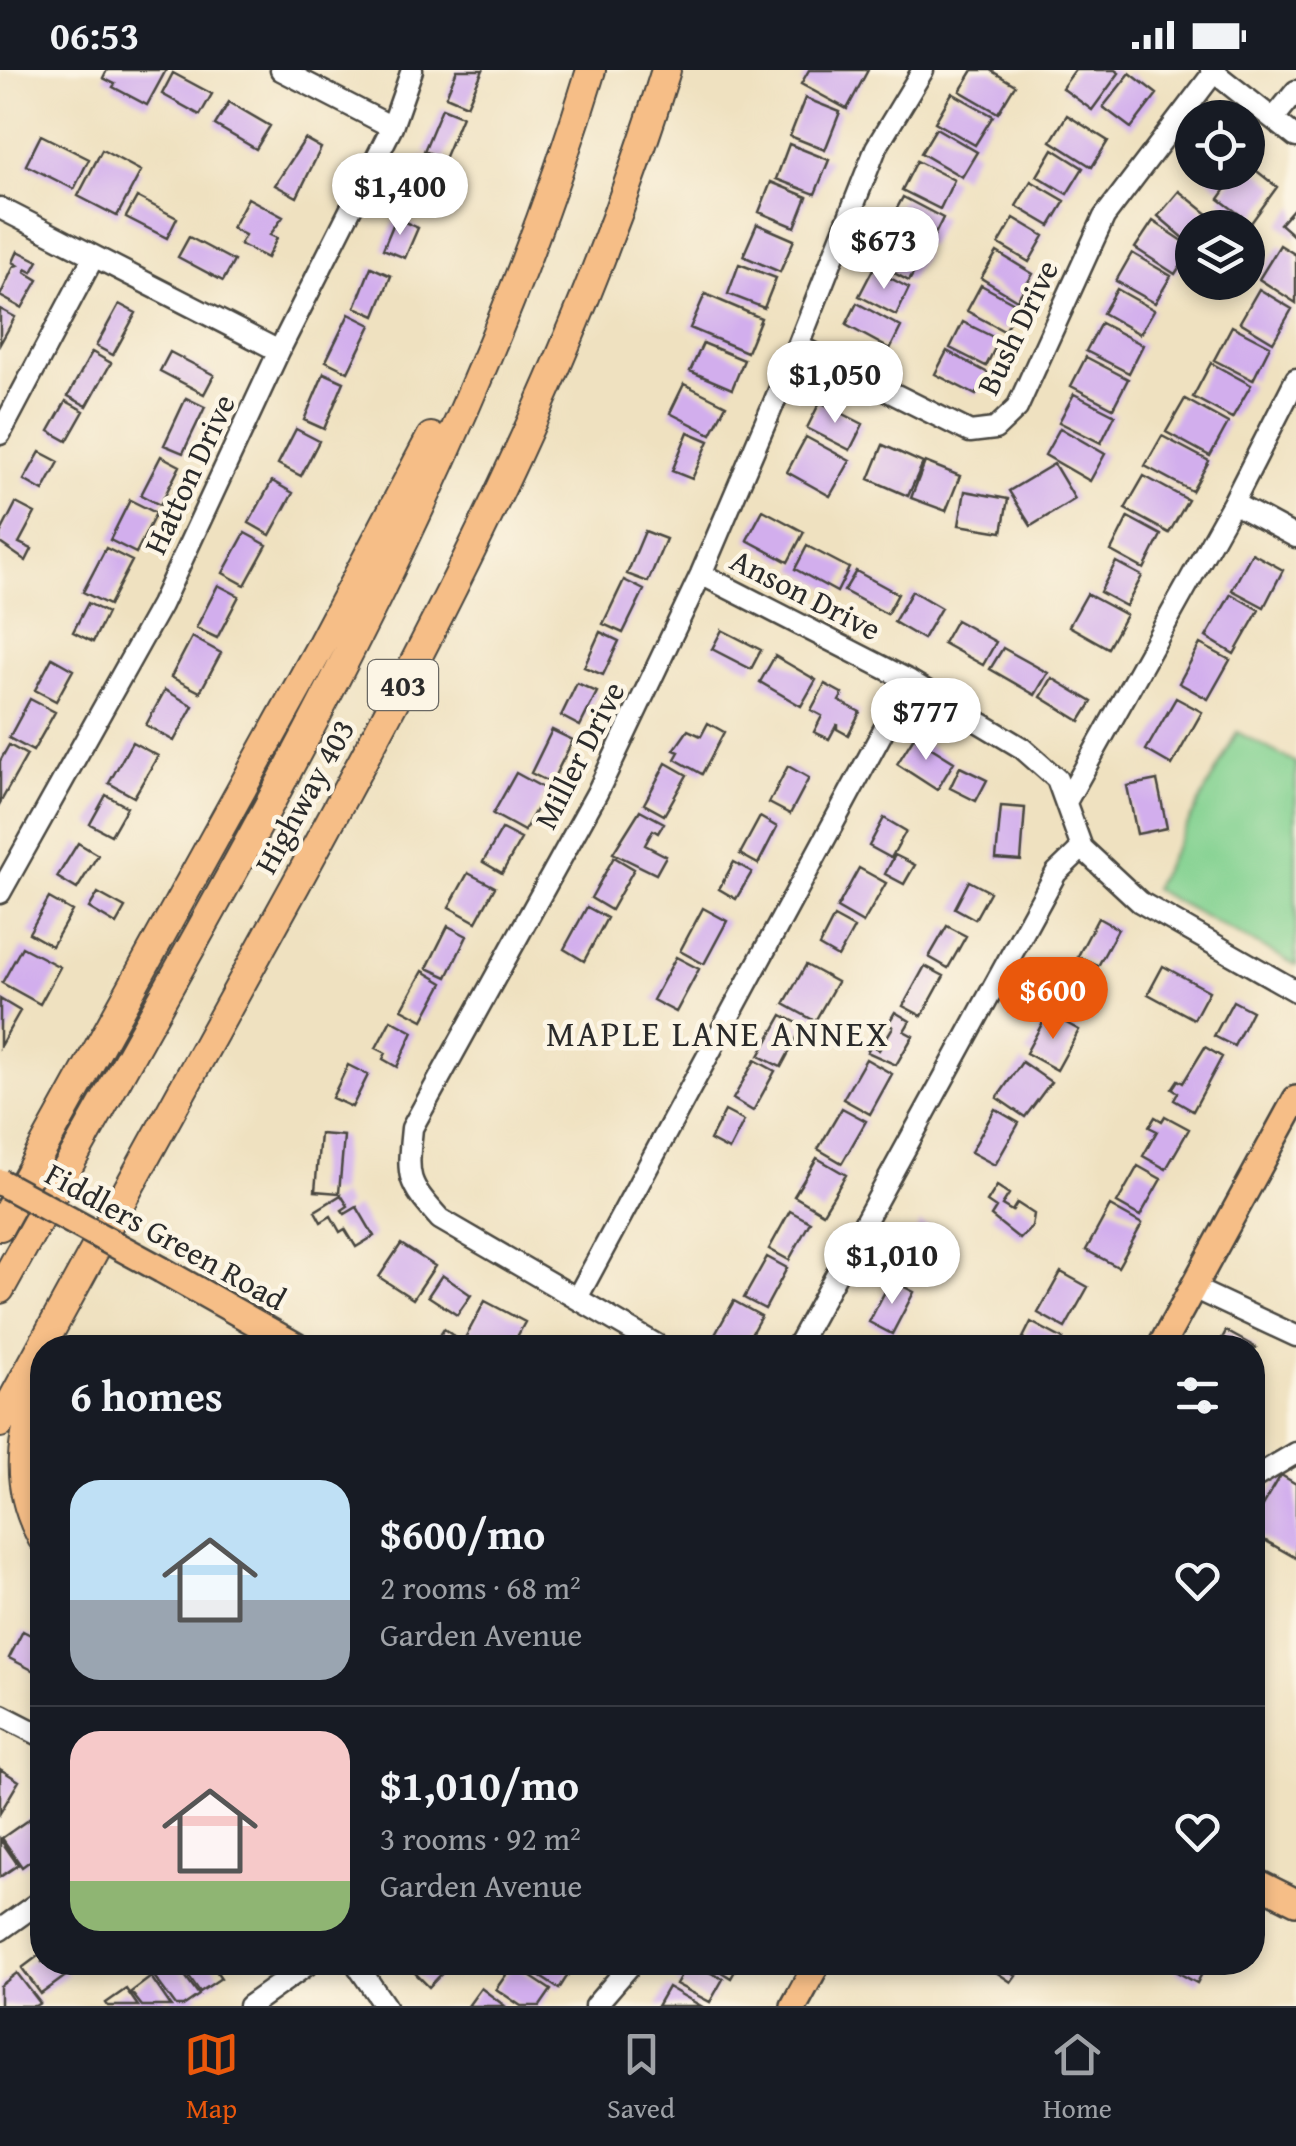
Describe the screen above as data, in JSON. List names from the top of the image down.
{
  "streets": {
    "highway": ["403", "Highway 403"],
    "main road": ["Fiddlers Green Road"],
    "street": [
      "Bush Drive",
      "Hatton Drive",
      "Anson Drive",
      "Miller Drive"
    ]
  },
  "crossings": [
    ["Bush Drive", "Miller Drive"],
    ["Anson Drive", "Miller Drive"]
  ],
  "districts": ["MAPLE LANE ANNEX"],
  "page": {
    "status": "06:53",
    "price": [
      "$1,400",
      "$673",
      "$1,050",
      "$777",
      "$600",
      "$1,010"
    ],
    "heading": "6 homes",
    "list": [
      {
        "name": "$600/mo",
        "note": "2 rooms · 68 m² · Garden Avenue"
      },
      {
        "name": "$1,010/mo",
        "note": "3 rooms · 92 m² · Garden Avenue"
      }
    ],
    "tabs": ["Map", "Saved", "Home"]
  }
}
